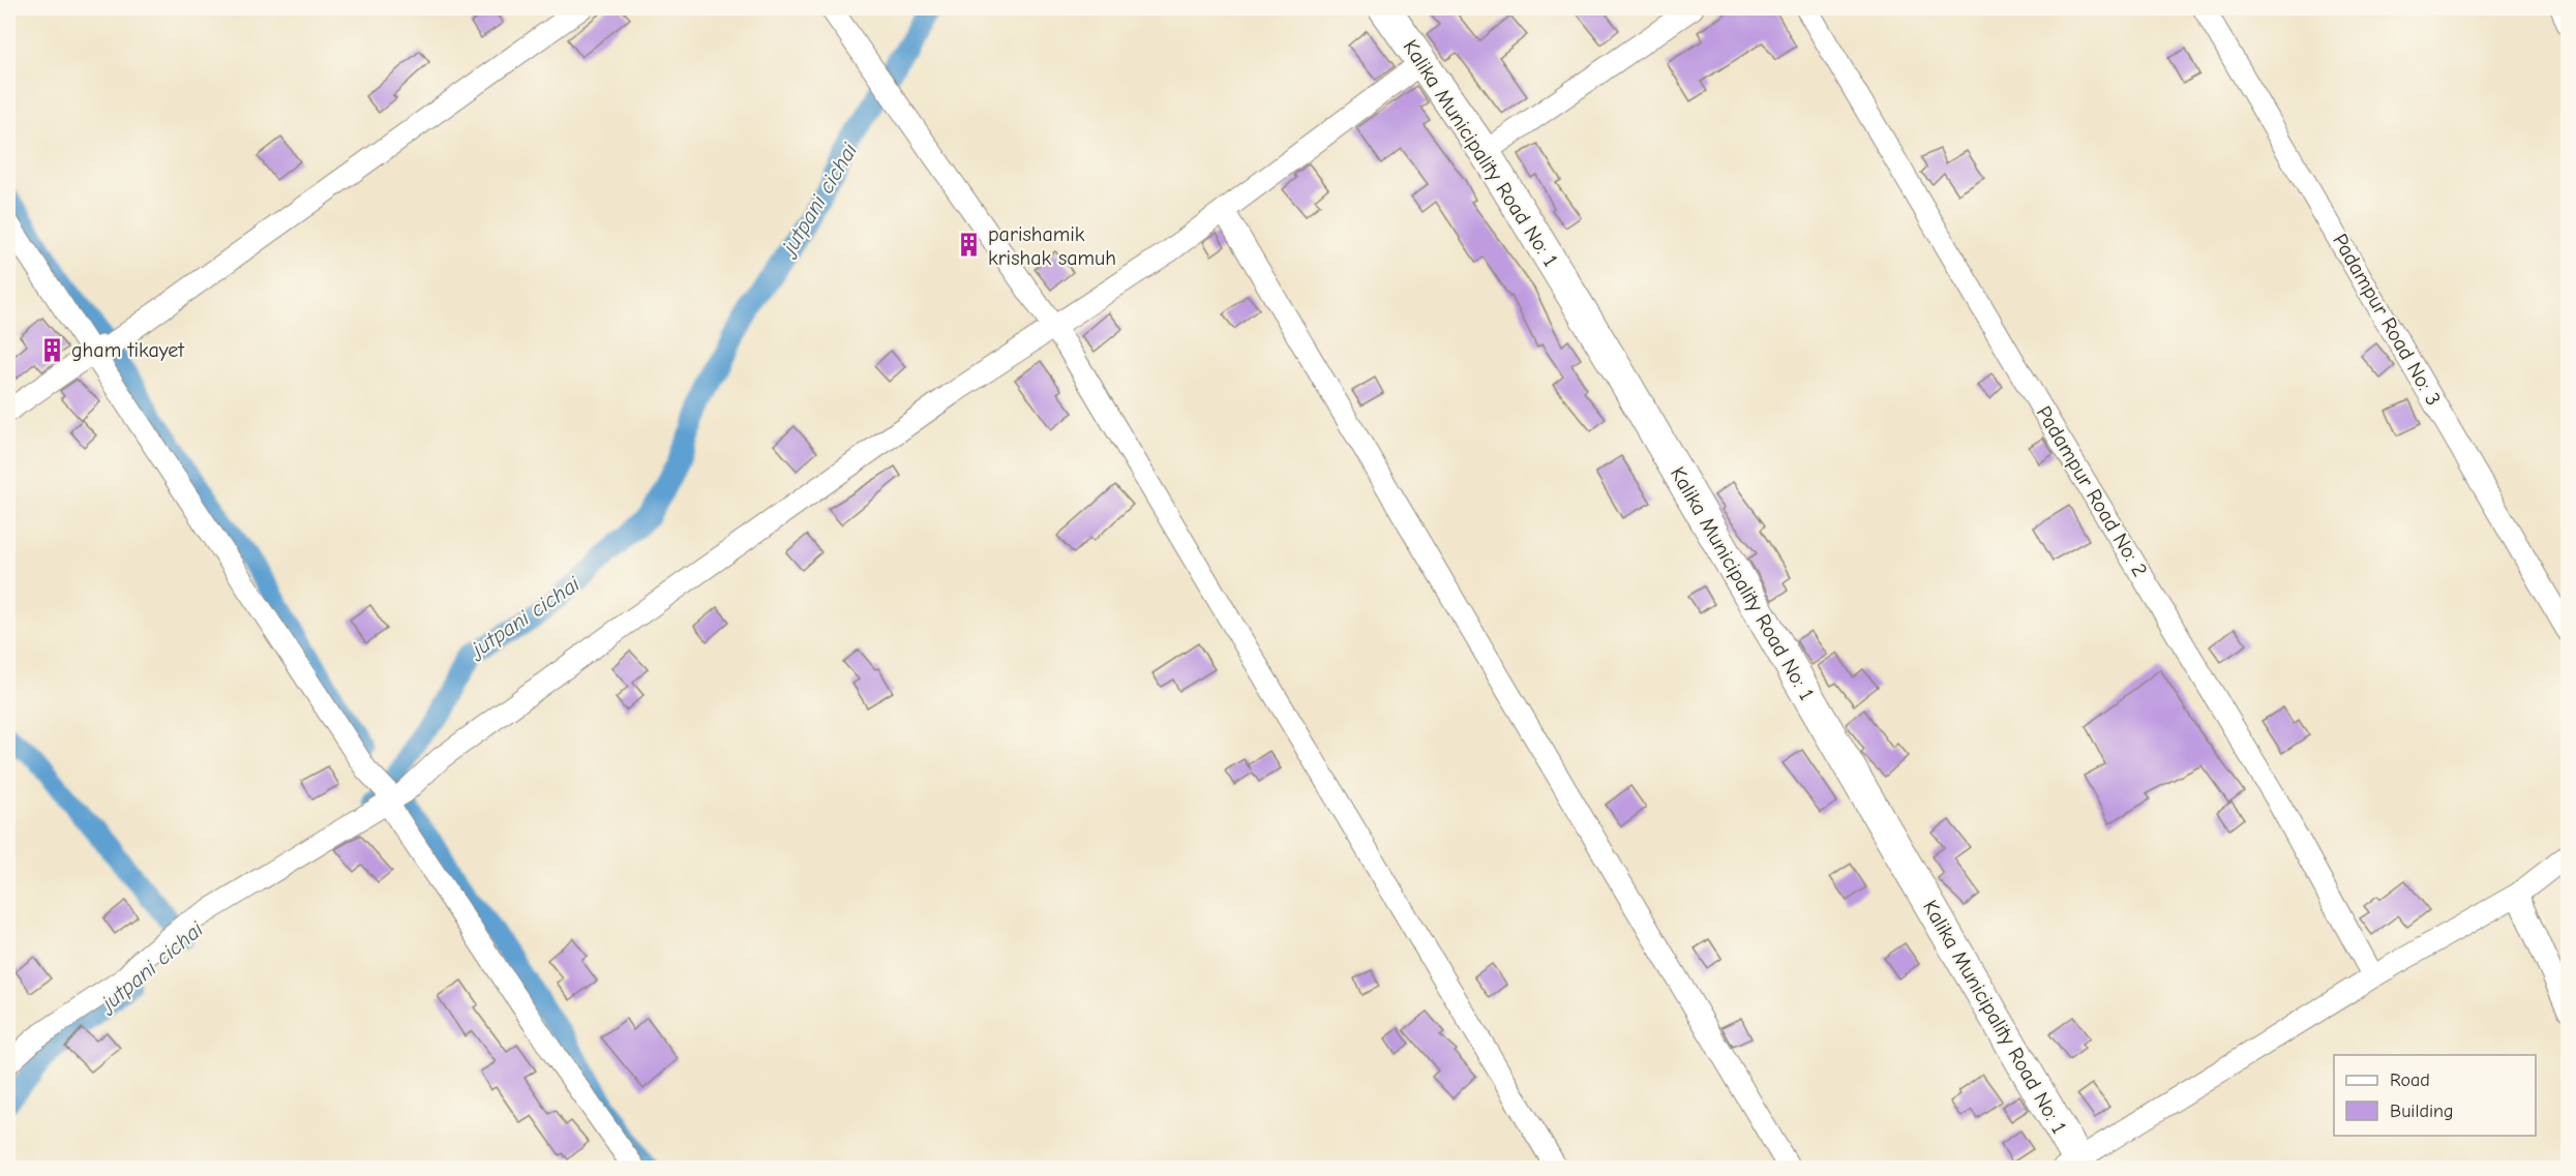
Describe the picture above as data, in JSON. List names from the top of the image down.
{
  "streets": {
    "street": ["Kalika Municipality Road No: 1", "Padampur Road No: 3", "Padampur Road No: 2"]
  },
  "water": ["jutpani cichai"],
  "places": {
    "building": ["parishamik krishak samuh", "gham tikayet"]
  },
  "legend": ["Road", "Building"]
}
